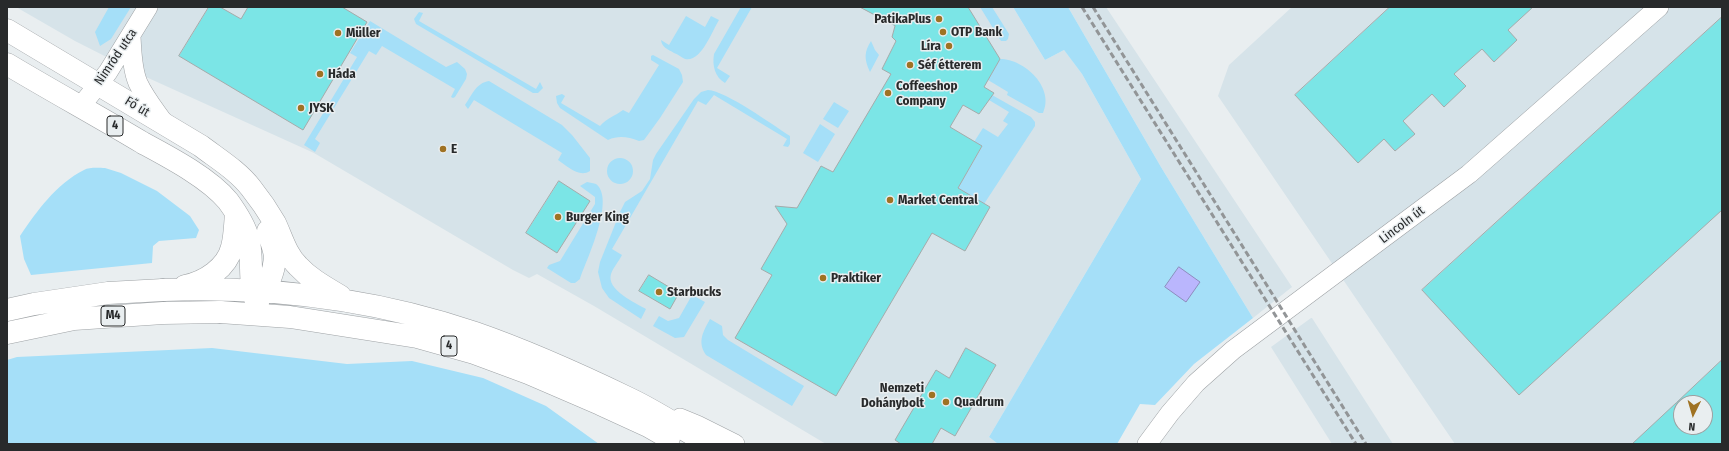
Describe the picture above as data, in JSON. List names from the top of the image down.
{
  "streets": {
    "main road": ["Fő út", "4", "M4"],
    "street": ["Nimród utca", "Lincoln út"]
  },
  "crossings": [
    ["Nimród utca", "Fő út"],
    ["Nimród utca", "4"],
    ["Fő út", "4"]
  ],
  "places": [
    "PatikaPlus",
    "OTP Bank",
    "Müller",
    "Líra",
    "Séf étterem",
    "Háda",
    "Coffeeshop Company",
    "JYSK",
    "E",
    "Market Central",
    "Burger King",
    "Praktiker",
    "Starbucks",
    "Nemzeti Dohánybolt",
    "Quadrum"
  ],
  "north": "bottom"
}
